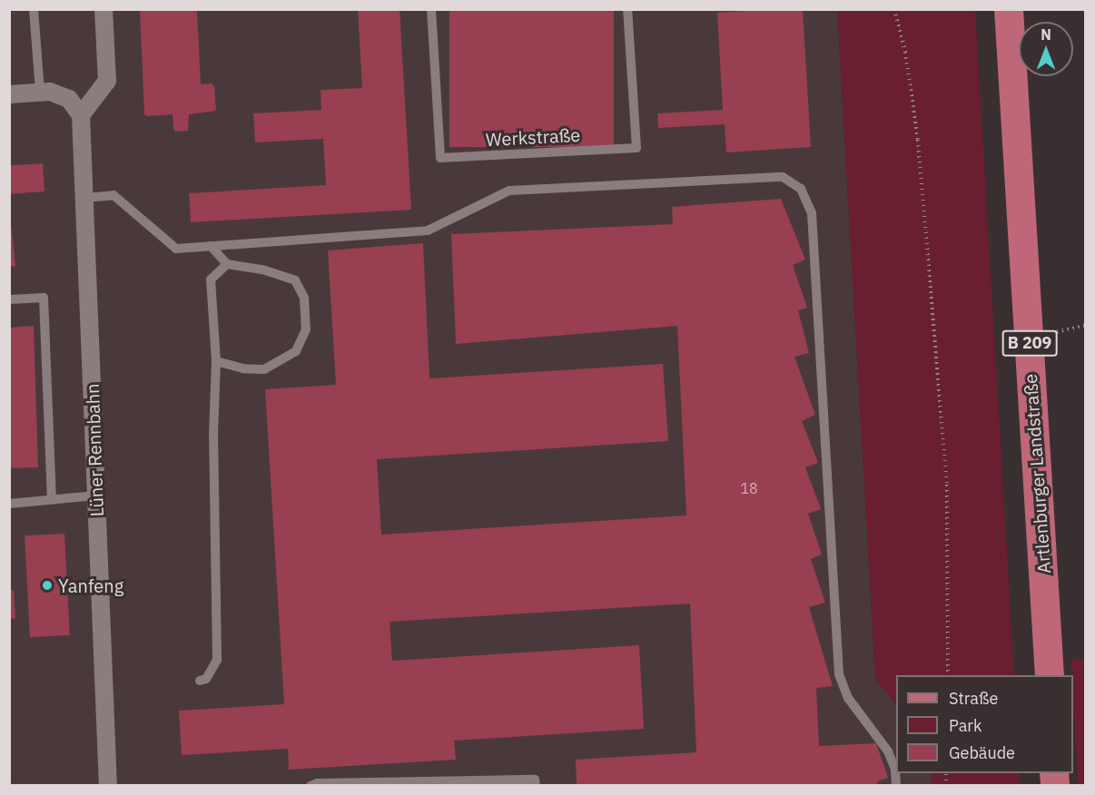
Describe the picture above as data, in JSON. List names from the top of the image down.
{
  "streets": {
    "main road": ["B 209", "Artlenburger Landstraße"],
    "street": ["Lüner Rennbahn"],
    "lane": ["Werkstraße"]
  },
  "places": ["Yanfeng"],
  "house_numbers": ["18"],
  "legend": ["Straße", "Park", "Gebäude"],
  "north": "top"
}
